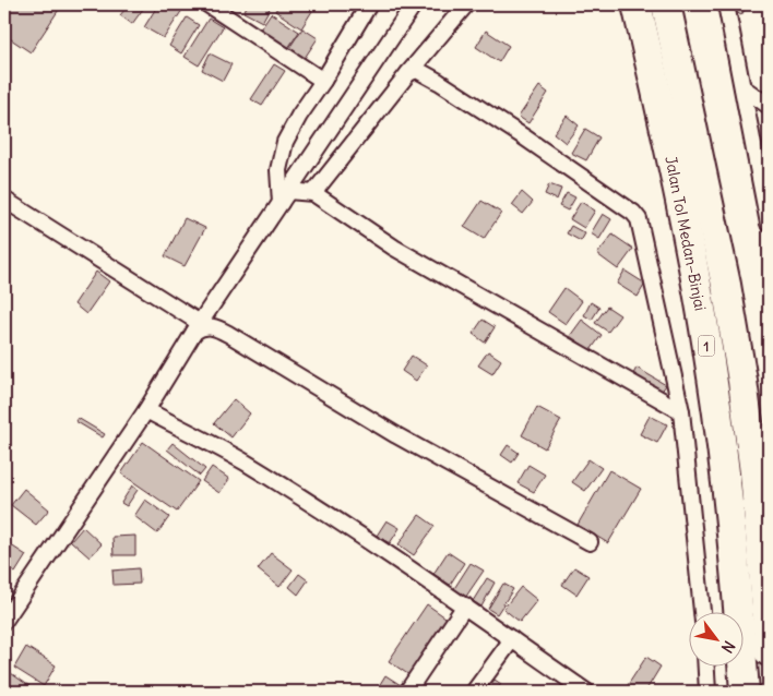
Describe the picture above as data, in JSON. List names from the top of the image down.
{
  "streets": {
    "highway": ["Jalan Tol Medan–Binjai", "1"]
  },
  "north": "bottom right"
}
